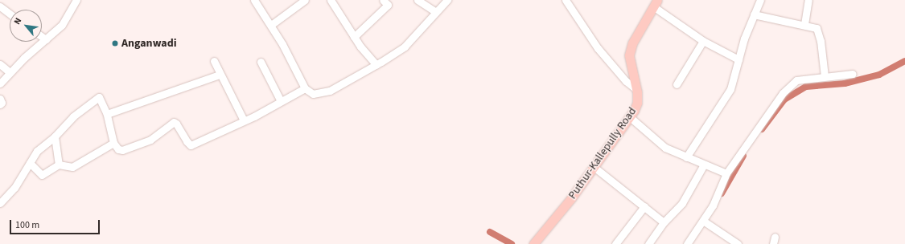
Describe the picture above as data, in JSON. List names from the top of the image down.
{
  "streets": {
    "main road": ["Puthur-Kallepully Road"]
  },
  "places": ["Anganwadi"],
  "scale_bar": "100 m",
  "north": "top left"
}
